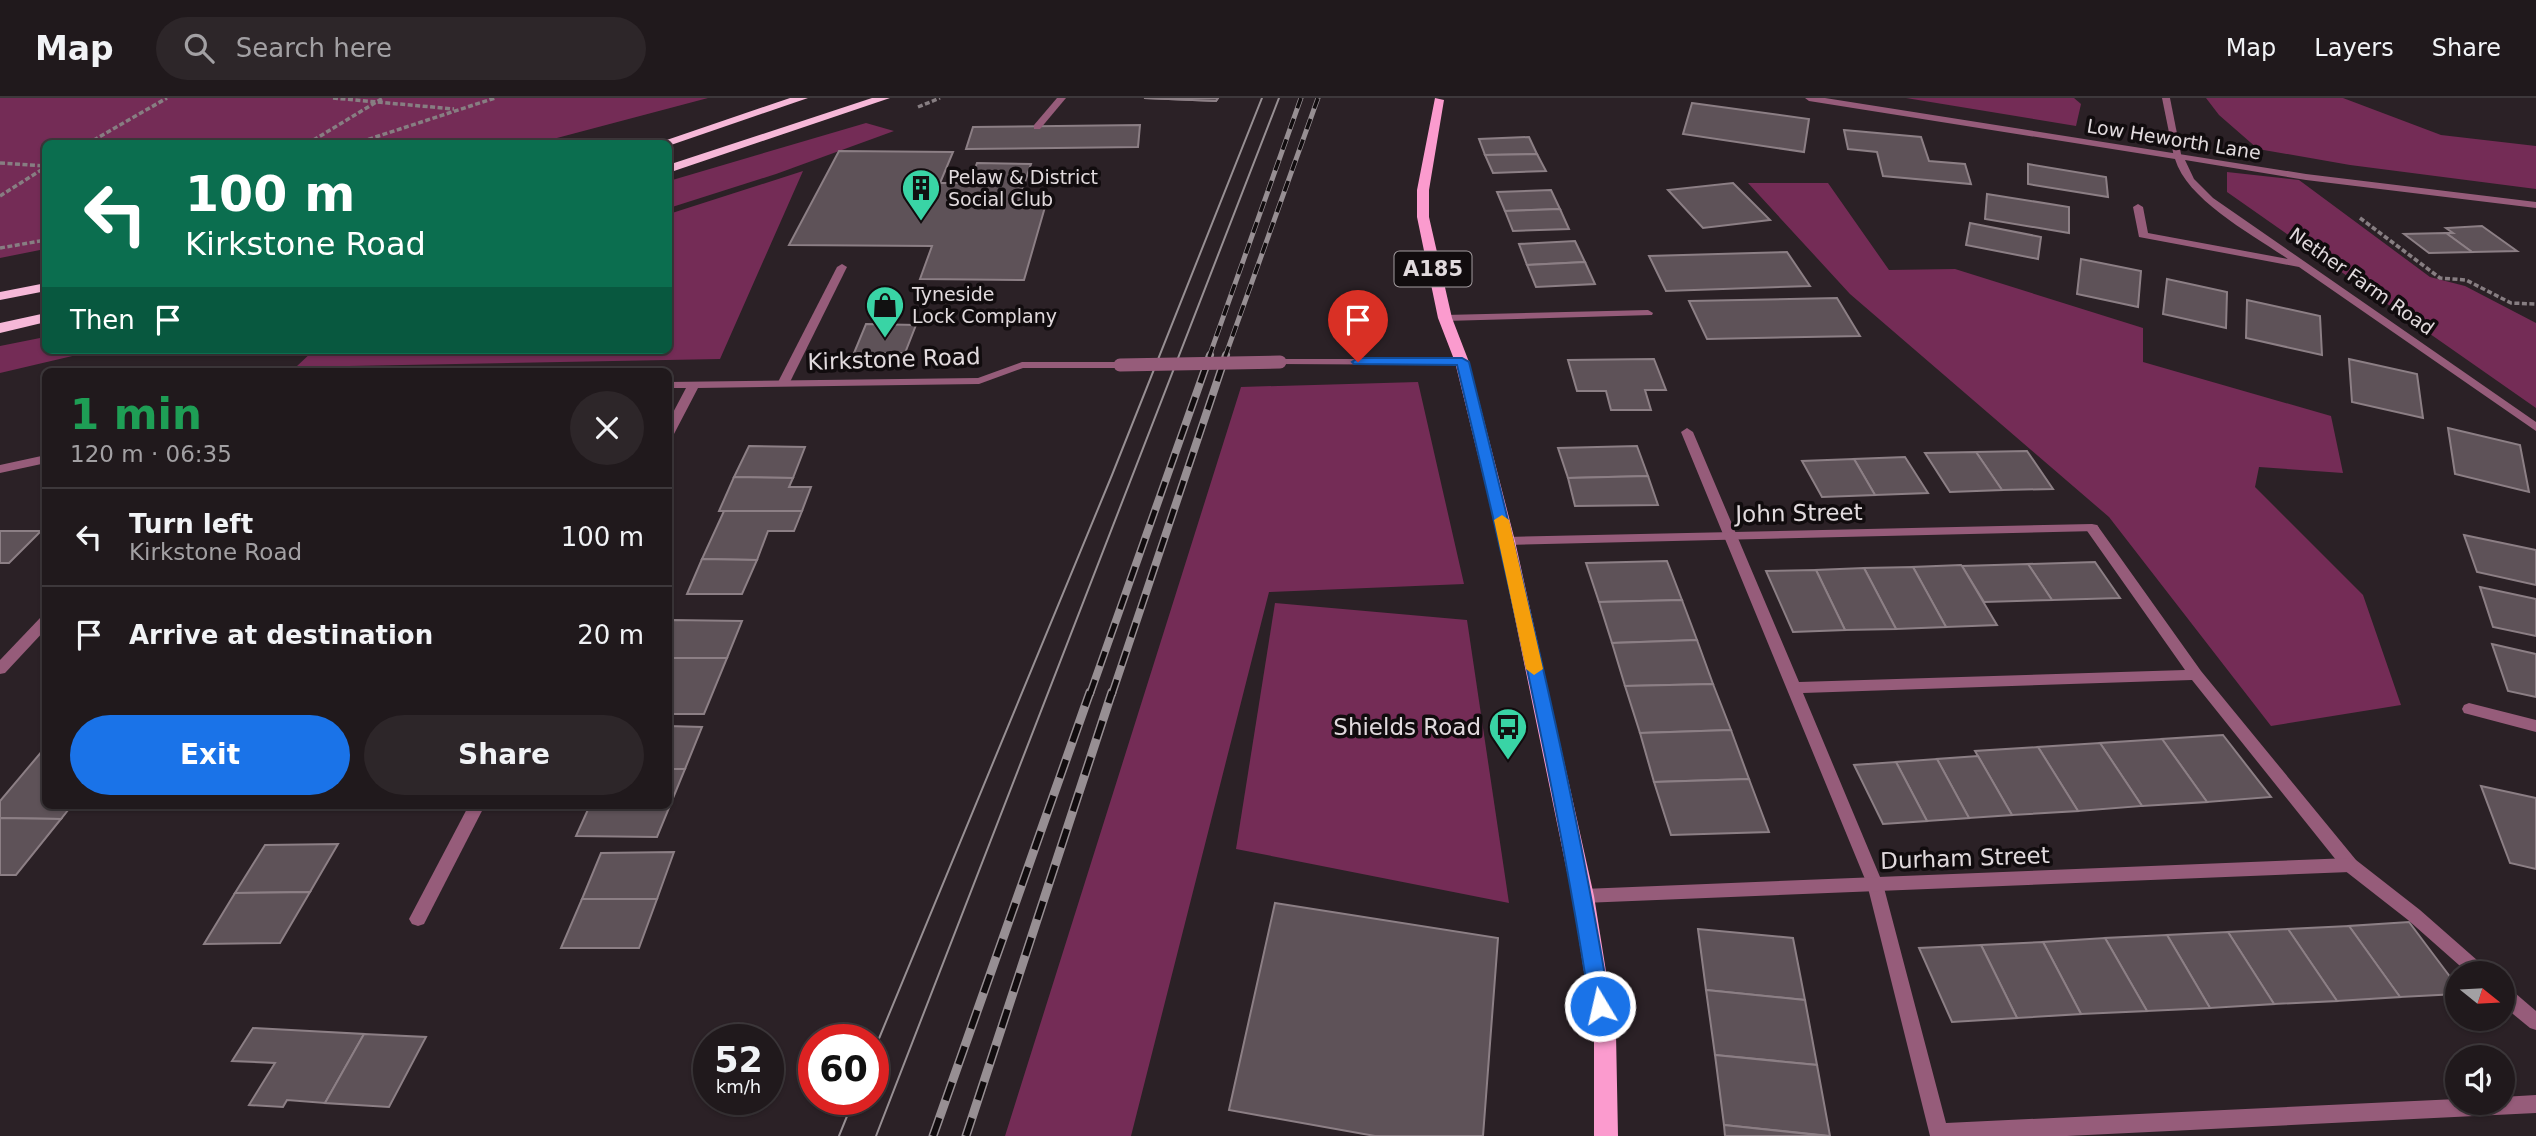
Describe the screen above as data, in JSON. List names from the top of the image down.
{
  "streets": {
    "main road": ["A185"],
    "street": [
      "Low Heworth Lane",
      "Nether Farm Road",
      "Kirkstone Road",
      "John Street",
      "Durham Street"
    ]
  },
  "crossings": [
    ["Low Heworth Lane", "Nether Farm Road"],
    ["A185", "Kirkstone Road"],
    ["A185", "John Street"],
    ["A185", "Durham Street"]
  ],
  "places": {
    "building": ["Pelaw & District Social Club"],
    "shop": ["Tyneside Lock Complany"],
    "bus stop": ["Shields Road"]
  },
  "north": "right",
  "page": {
    "header": "Map",
    "search": "Search here",
    "nav": ["Map", "Layers", "Share"],
    "turn": ["100 m", "Kirkstone Road"],
    "then": "Then",
    "heading": ["1 min", "120 m · 06:35"],
    "list": [
      {
        "name": "Turn left",
        "note": "Kirkstone Road",
        "value": "100 m"
      },
      {
        "name": "Arrive at destination",
        "value": "20 m"
      }
    ],
    "buttons": ["Exit", "Share"],
    "speed": "52 km/h",
    "limit": "60"
  }
}
